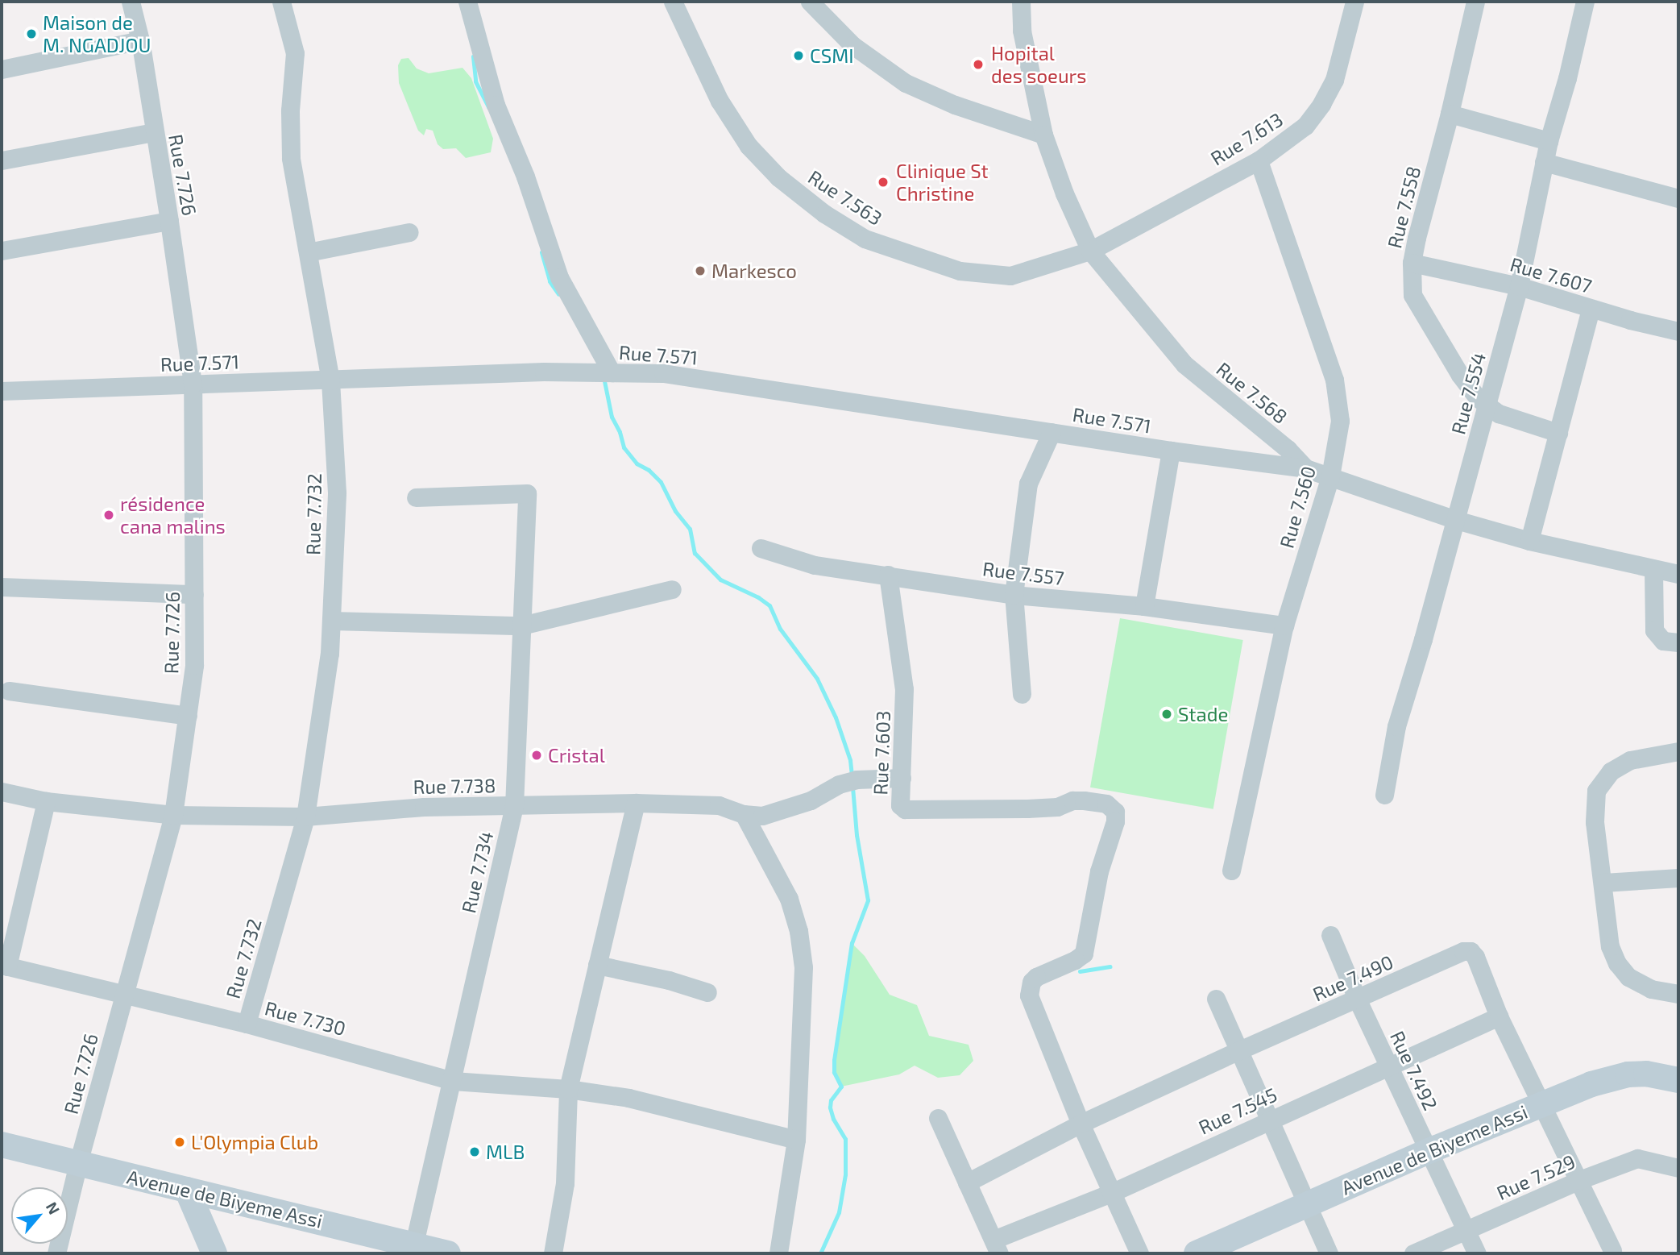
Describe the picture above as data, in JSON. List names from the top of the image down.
{
  "streets": {
    "main road": ["Avenue de Biyeme Assi"],
    "street": [
      "Rue 7.613",
      "Rue 7.726",
      "Rue 7.563",
      "Rue 7.558",
      "Rue 7.607",
      "Rue 7.571",
      "Rue 7.568",
      "Rue 7.554",
      "Rue 7.560",
      "Rue 7.732",
      "Rue 7.557",
      "Rue 7.603",
      "Rue 7.738",
      "Rue 7.734",
      "Rue 7.490",
      "Rue 7.730",
      "Rue 7.492",
      "Rue 7.545",
      "Rue 7.529"
    ]
  },
  "crossings": [
    ["Rue 7.613", "Rue 7.563"],
    ["Rue 7.613", "Rue 7.568"],
    ["Rue 7.613", "Rue 7.560"],
    ["Rue 7.726", "Rue 7.571"],
    ["Rue 7.726", "Rue 7.738"],
    ["Rue 7.726", "Rue 7.730"],
    ["Rue 7.726", "Avenue de Biyeme Assi"],
    ["Rue 7.563", "Rue 7.568"],
    ["Rue 7.558", "Rue 7.607"],
    ["Rue 7.558", "Rue 7.554"],
    ["Rue 7.607", "Rue 7.554"],
    ["Rue 7.571", "Rue 7.568"],
    ["Rue 7.571", "Rue 7.732"],
    ["Rue 7.568", "Rue 7.554"],
    ["Rue 7.568", "Rue 7.560"],
    ["Rue 7.560", "Rue 7.557"],
    ["Rue 7.732", "Rue 7.738"],
    ["Rue 7.732", "Rue 7.730"],
    ["Rue 7.557", "Rue 7.603"],
    ["Rue 7.603", "Rue 7.738"],
    ["Rue 7.603", "Rue 7.490"],
    ["Rue 7.738", "Rue 7.734"],
    ["Rue 7.734", "Rue 7.730"],
    ["Rue 7.734", "Avenue de Biyeme Assi"],
    ["Rue 7.490", "Rue 7.492"],
    ["Rue 7.490", "Rue 7.545"],
    ["Rue 7.490", "Avenue de Biyeme Assi"],
    ["Rue 7.490", "Rue 7.529"],
    ["Rue 7.492", "Rue 7.545"],
    ["Rue 7.492", "Avenue de Biyeme Assi"],
    ["Rue 7.492", "Rue 7.529"]
  ],
  "places": [
    "Maison de M. NGADJOU",
    "CSMI",
    "Hopital des soeurs",
    "Clinique St Christine",
    "Markesco",
    "résidence cana malins",
    "Stade",
    "Cristal",
    "L'Olympia Club",
    "MLB"
  ],
  "north": "top right"
}
